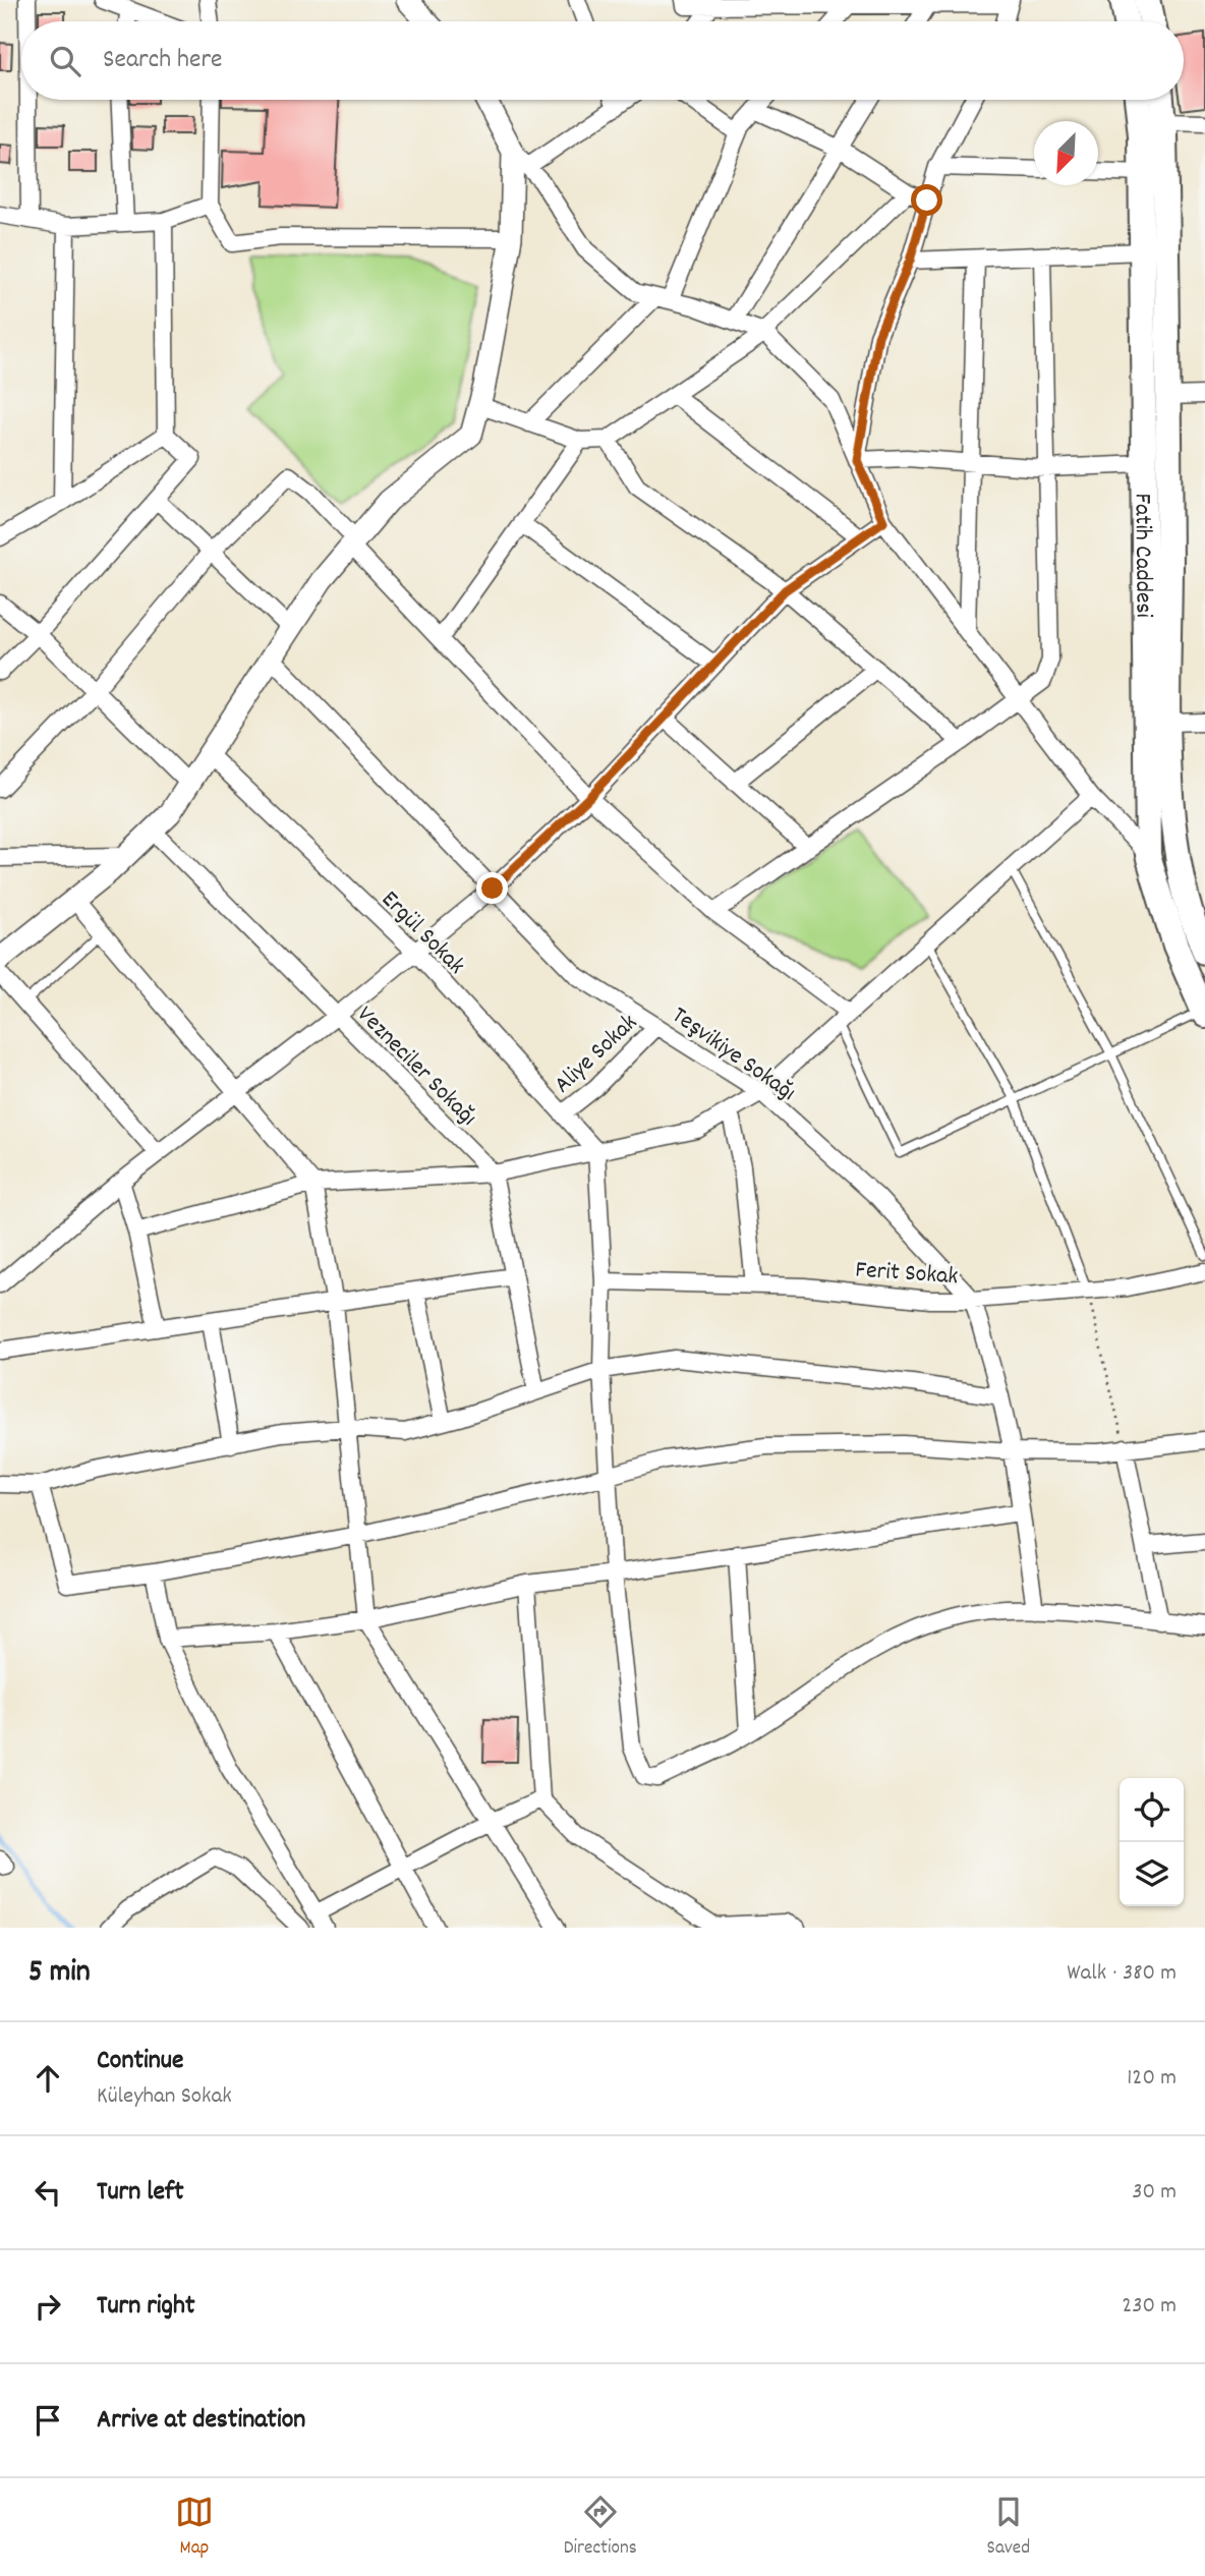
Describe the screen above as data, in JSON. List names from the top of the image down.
{
  "streets": {
    "main road": ["Fatih Caddesi"],
    "street": [
      "Ergül Sokak",
      "Aliye Sokak",
      "Teşvikiye Sokağı",
      "Vezneciler Sokağı",
      "Ferit Sokak"
    ]
  },
  "crossings": [
    ["Ergül Sokak", "Aliye Sokak"],
    ["Aliye Sokak", "Teşvikiye Sokağı"],
    ["Teşvikiye Sokağı", "Ferit Sokak"]
  ],
  "north": "bottom left",
  "page": {
    "search": "Search here",
    "heading": ["5 min", "Walk · 380 m"],
    "list": [
      ["Continue", "Küleyhan Sokak", "120 m"],
      ["Turn left", "30 m"],
      ["Turn right", "230 m"],
      "Arrive at destination"
    ],
    "nav": ["Map", "Directions", "Saved"]
  }
}
